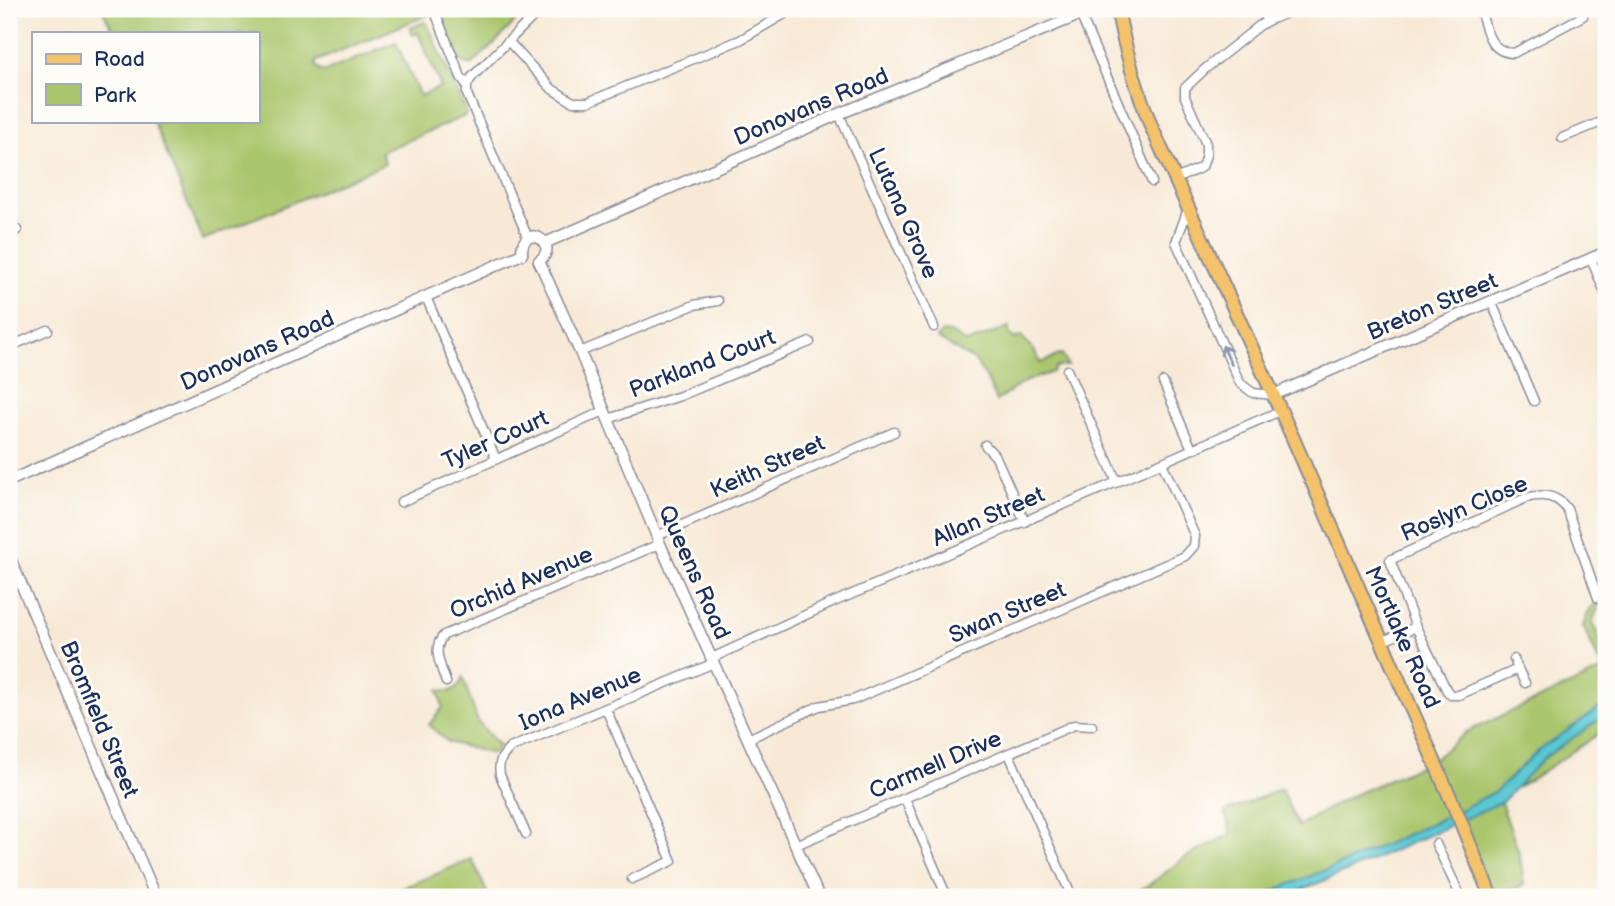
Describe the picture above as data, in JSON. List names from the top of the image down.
{
  "streets": {
    "main road": ["Mortlake Road"],
    "street": [
      "Donovans Road",
      "Lutana Grove",
      "Breton Street",
      "Parkland Court",
      "Tyler Court",
      "Keith Street",
      "Roslyn Close",
      "Allan Street",
      "Queens Road",
      "Orchid Avenue",
      "Swan Street",
      "Iona Avenue",
      "Bromfield Street",
      "Carmell Drive"
    ]
  },
  "crossings": [
    ["Donovans Road", "Lutana Grove"],
    ["Donovans Road", "Queens Road"],
    ["Breton Street", "Mortlake Road"],
    ["Parkland Court", "Tyler Court"],
    ["Parkland Court", "Queens Road"],
    ["Tyler Court", "Queens Road"],
    ["Keith Street", "Queens Road"],
    ["Keith Street", "Orchid Avenue"],
    ["Allan Street", "Queens Road"],
    ["Allan Street", "Swan Street"],
    ["Allan Street", "Mortlake Road"],
    ["Allan Street", "Iona Avenue"],
    ["Queens Road", "Orchid Avenue"],
    ["Queens Road", "Swan Street"],
    ["Queens Road", "Iona Avenue"],
    ["Queens Road", "Carmell Drive"]
  ],
  "legend": ["Road", "Park"]
}
